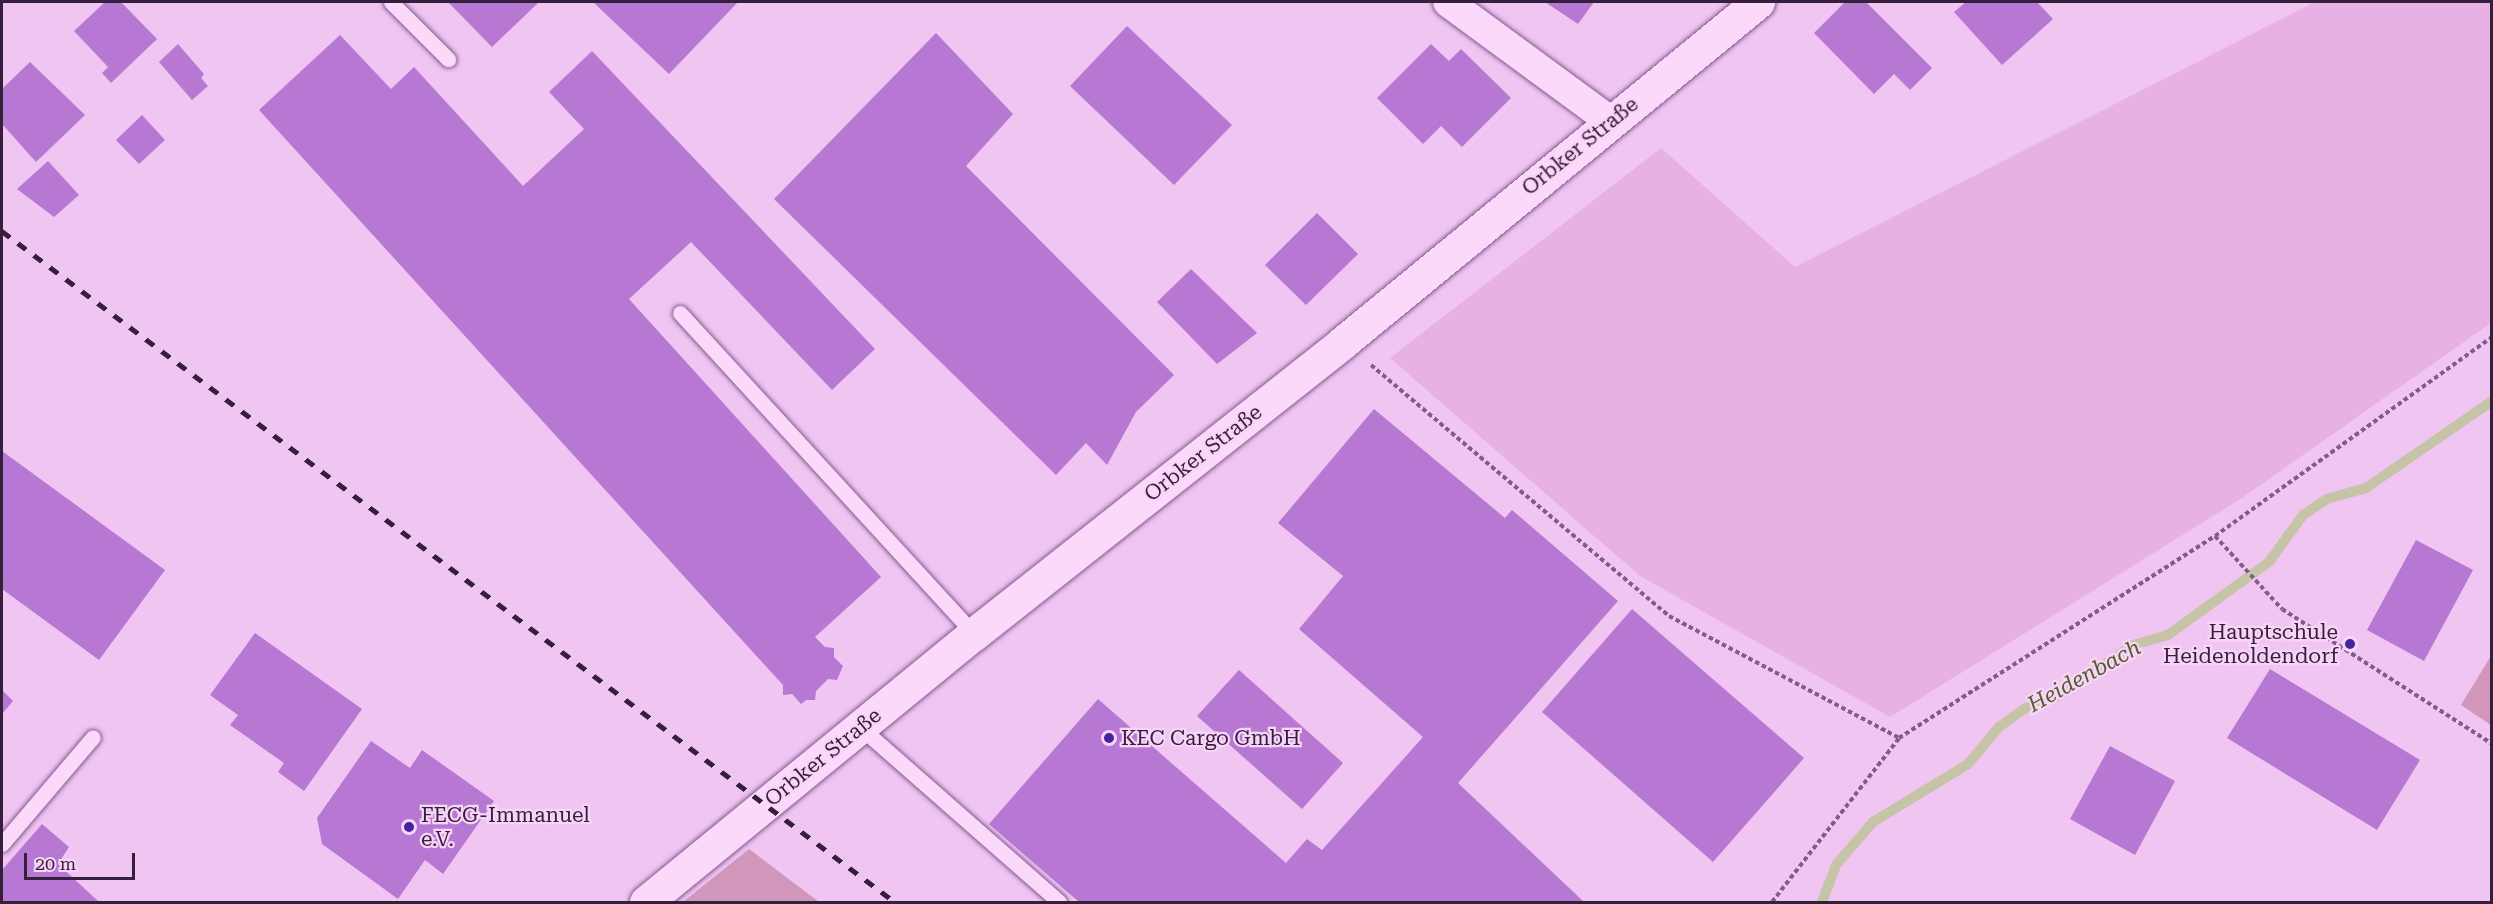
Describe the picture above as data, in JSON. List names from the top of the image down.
{
  "streets": {
    "street": ["Orbker Straße"]
  },
  "water": ["Heidenbach"],
  "places": ["Hauptschule Heidenoldendorf", "KEC Cargo GmbH", "FECG-Immanuel e.V."],
  "scale_bar": "20 m"
}
